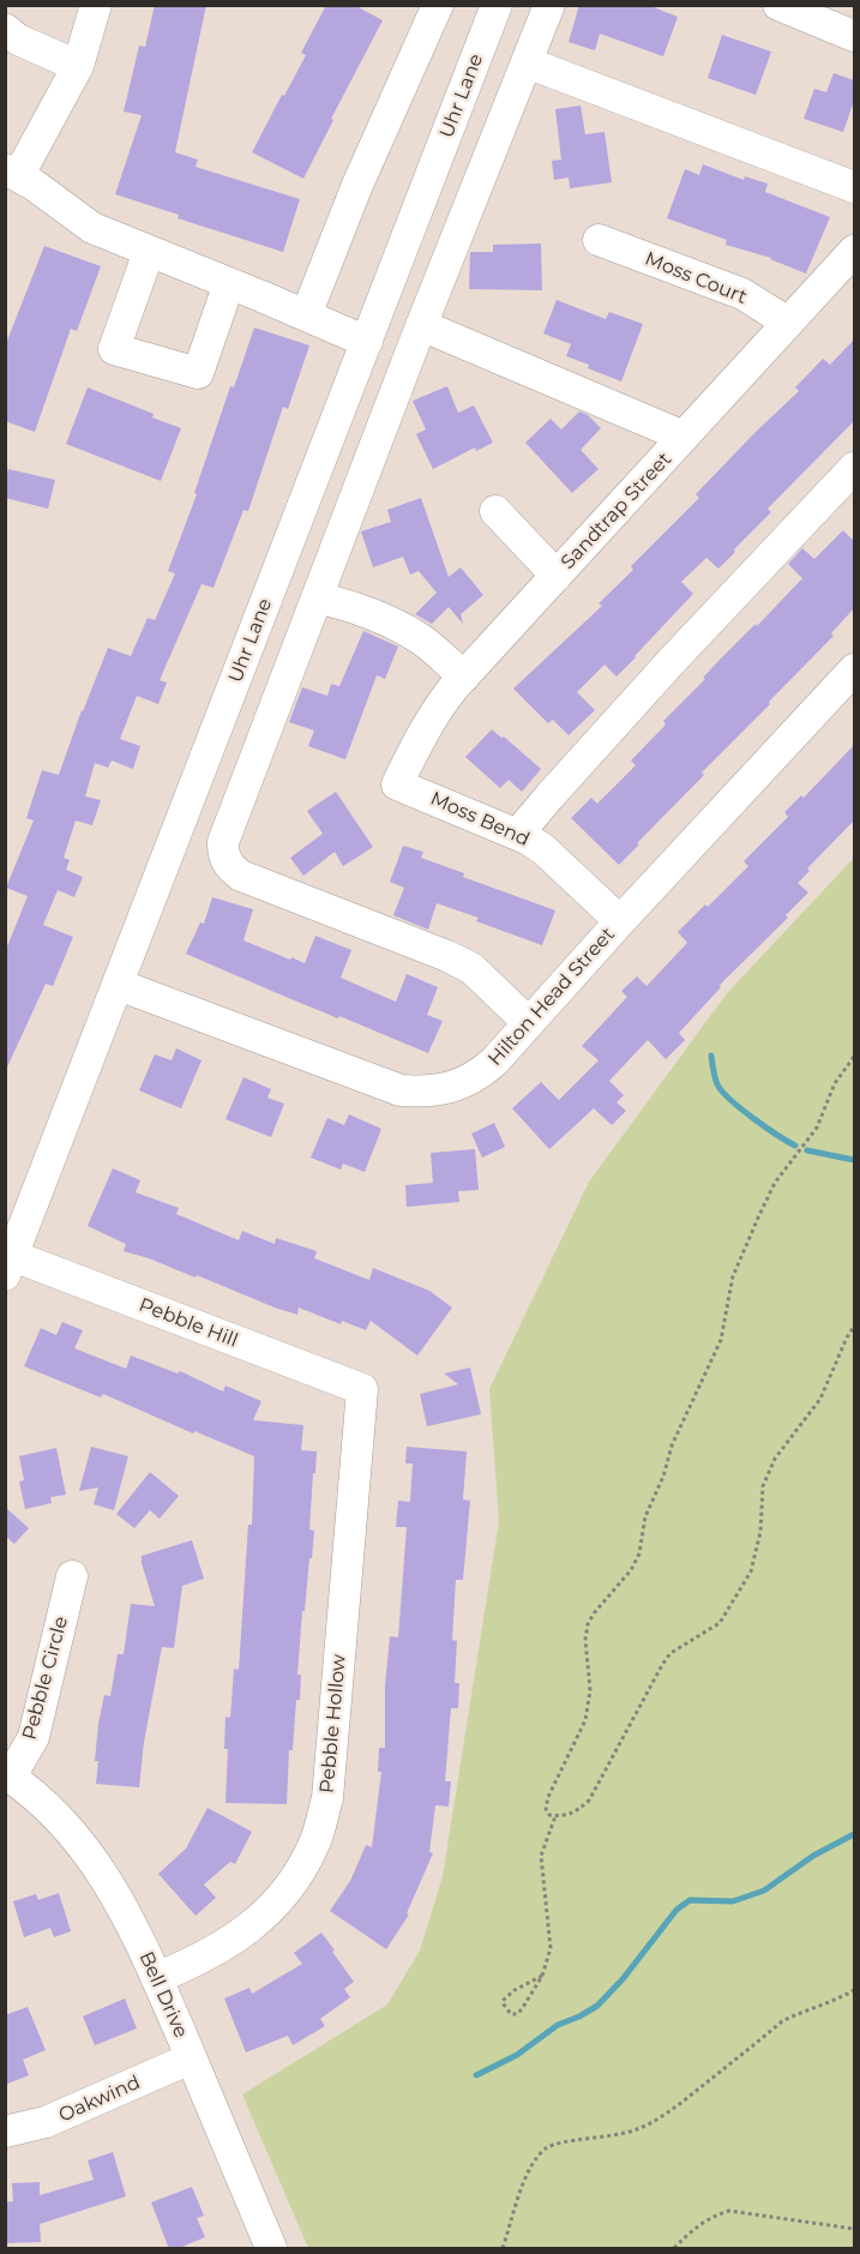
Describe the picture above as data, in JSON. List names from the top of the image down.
{
  "streets": {
    "street": [
      "Uhr Lane",
      "Moss Court",
      "Sandtrap Street",
      "Moss Bend",
      "Hilton Head Street",
      "Pebble Hill",
      "Pebble Circle",
      "Pebble Hollow",
      "Bell Drive",
      "Oakwind"
    ]
  },
  "crossings": [
    ["Uhr Lane", "Hilton Head Street"],
    ["Uhr Lane", "Pebble Hill"],
    ["Moss Court", "Sandtrap Street"],
    ["Sandtrap Street", "Moss Bend"],
    ["Moss Bend", "Hilton Head Street"],
    ["Pebble Hill", "Pebble Hollow"],
    ["Pebble Circle", "Bell Drive"],
    ["Pebble Hollow", "Bell Drive"],
    ["Bell Drive", "Oakwind"]
  ]
}
